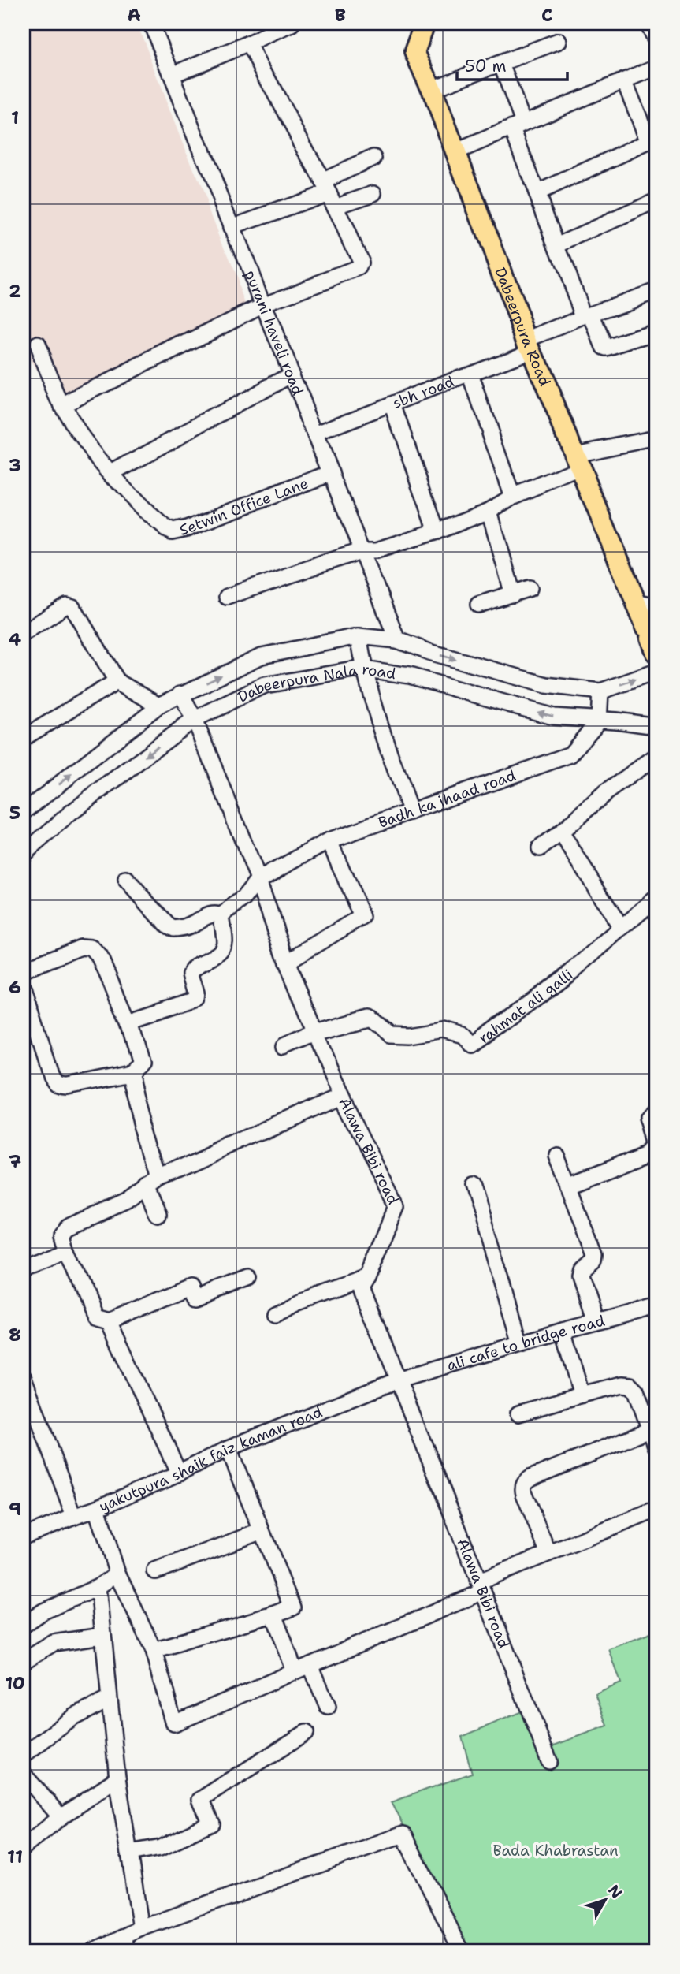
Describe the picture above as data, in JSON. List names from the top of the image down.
{
  "streets": {
    "main road": ["Dabeerpura Road"],
    "street": [
      "purani haveli road",
      "sbh road",
      "Setwin Office Lane",
      "Dabeerpura Nala road",
      "Badh ka jhaad road",
      "rahmat ali galli",
      "Alawa Bibi road",
      "ali cafe to bridge road",
      "yakutpura shaik faiz kaman road"
    ]
  },
  "crossings": [
    ["Dabeerpura Road", "sbh road"],
    ["purani haveli road", "sbh road"],
    ["purani haveli road", "Setwin Office Lane"],
    ["purani haveli road", "Dabeerpura Nala road"],
    ["Dabeerpura Nala road", "Badh ka jhaad road"],
    ["Dabeerpura Nala road", "Alawa Bibi road"],
    ["Badh ka jhaad road", "Alawa Bibi road"],
    ["rahmat ali galli", "Alawa Bibi road"],
    ["Alawa Bibi road", "ali cafe to bridge road"],
    ["Alawa Bibi road", "yakutpura shaik faiz kaman road"],
    ["ali cafe to bridge road", "yakutpura shaik faiz kaman road"]
  ],
  "parks": ["Bada Khabrastan"],
  "scale_bar": "50 m",
  "north": "top right",
  "grid": {
    "columns": ["A", "B", "C"],
    "rows": [
      "1",
      "2",
      "3",
      "4",
      "5",
      "6",
      "7",
      "8",
      "9",
      "10",
      "11"
    ]
  }
}
